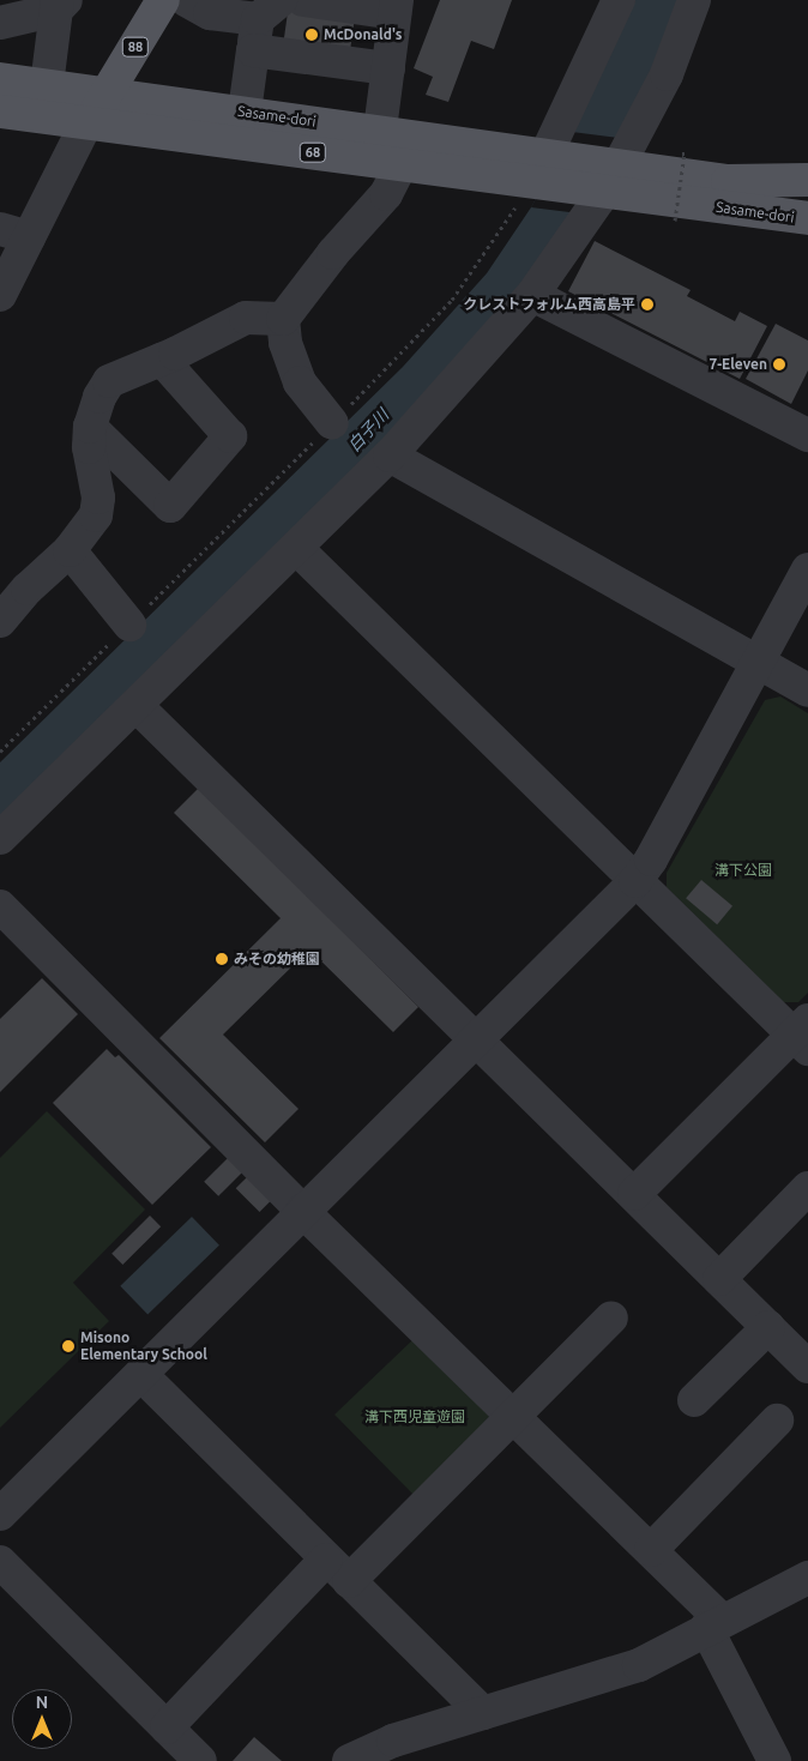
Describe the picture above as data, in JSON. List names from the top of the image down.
{
  "streets": {
    "main road": ["88", "Sasame-dori", "68"]
  },
  "crossings": [
    ["88", "Sasame-dori"],
    ["88", "68"],
    ["Sasame-dori", "68"]
  ],
  "water": ["白子川"],
  "parks": ["溝下公園", "溝下西児童遊園"],
  "places": [
    "McDonald's",
    "クレストフォルム西高島平",
    "7-Eleven",
    "みその幼稚園",
    "Misono Elementary School"
  ],
  "north": "top"
}
